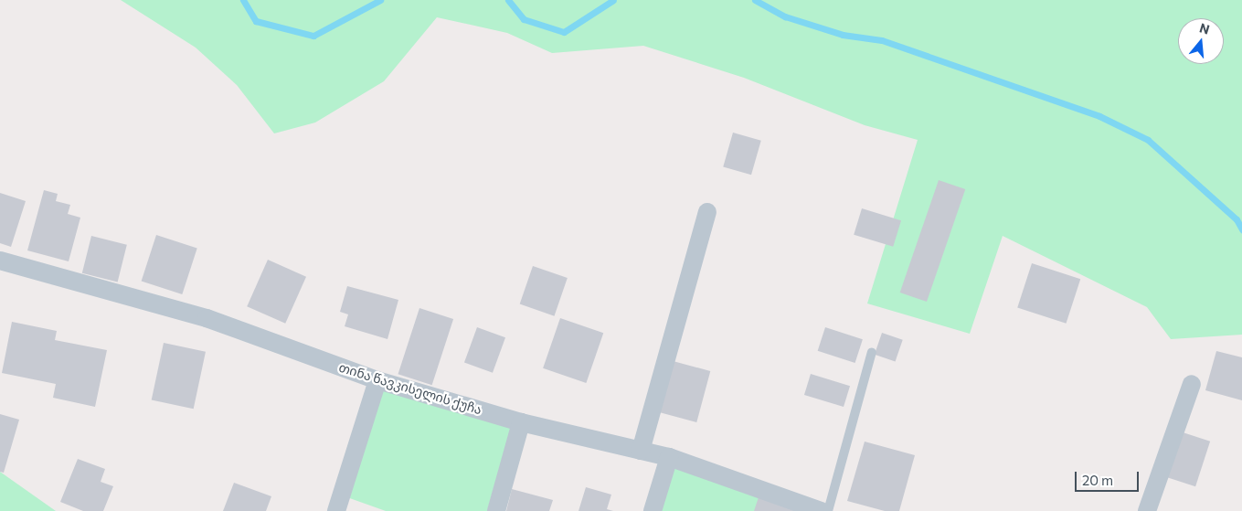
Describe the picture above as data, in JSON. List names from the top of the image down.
{
  "streets": {
    "street": ["თინა წავკისელის ქუჩა"]
  },
  "scale_bar": "20 m",
  "north": "top"
}
